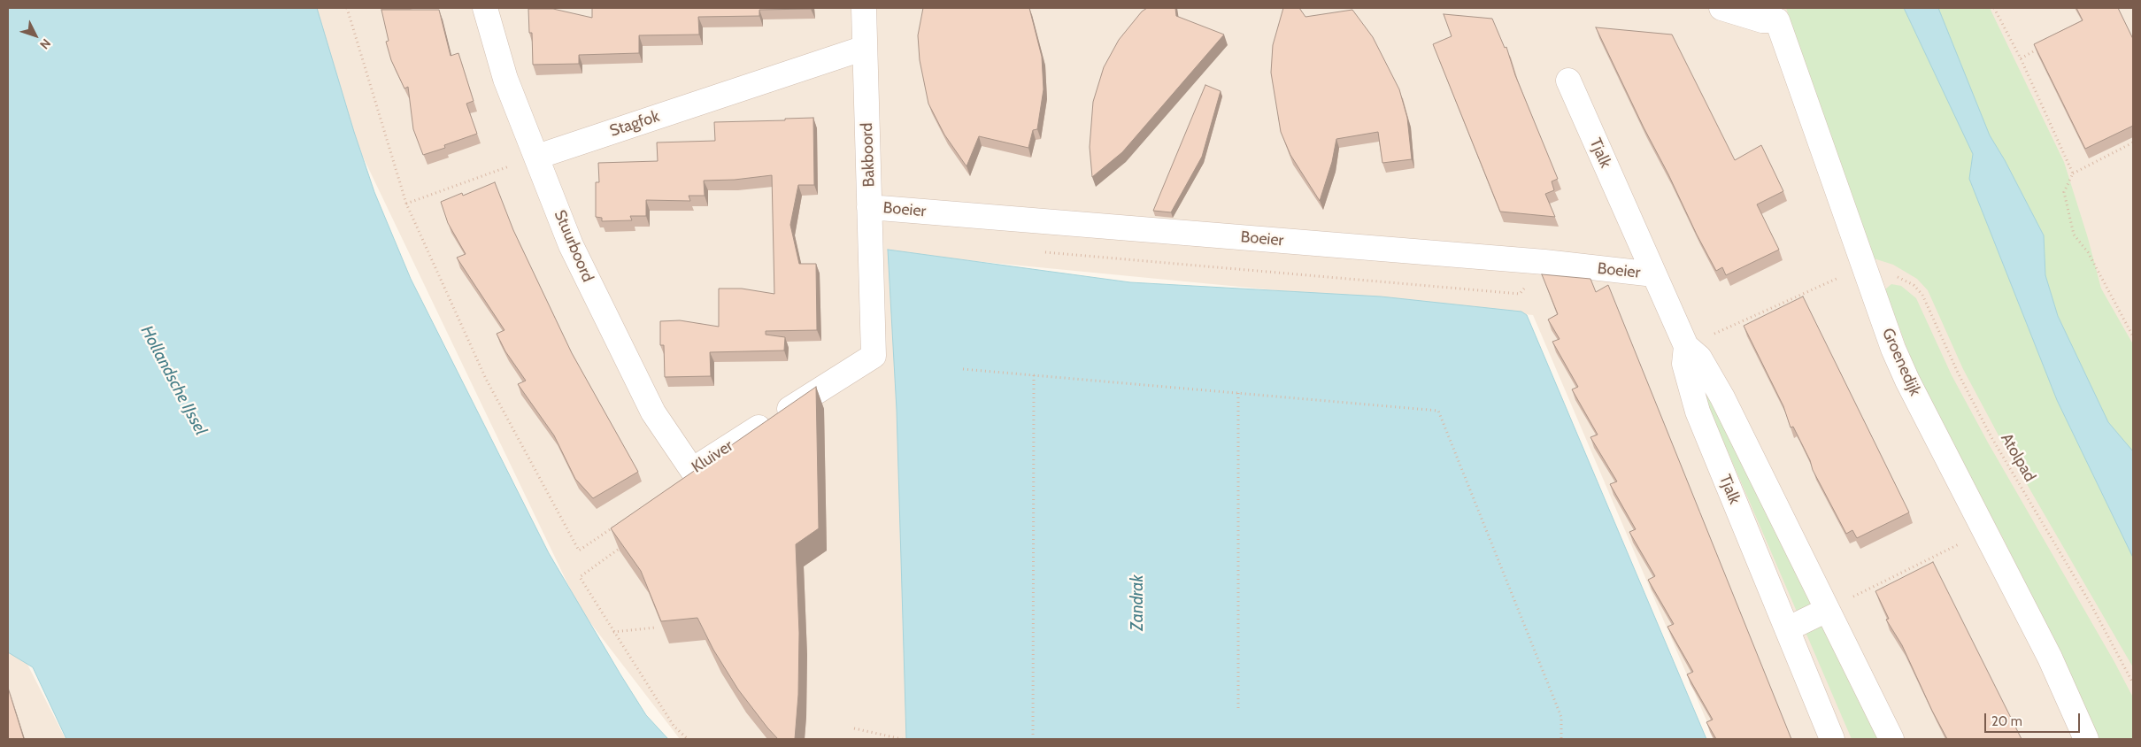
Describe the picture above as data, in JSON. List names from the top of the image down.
{
  "streets": {
    "street": [
      "Stagfok",
      "Tjalk",
      "Bakboord",
      "Boeier",
      "Stuurboord",
      "Groenedijk",
      "Kluiver"
    ],
    "path": ["Atolpad"]
  },
  "crossings": [
    ["Stagfok", "Bakboord"],
    ["Stagfok", "Stuurboord"],
    ["Tjalk", "Boeier"],
    ["Bakboord", "Boeier"],
    ["Bakboord", "Kluiver"],
    ["Stuurboord", "Kluiver"],
    ["Groenedijk", "Atolpad"]
  ],
  "water": ["Hollandsche IJssel", "Zandrak"],
  "scale_bar": "20 m",
  "north": "bottom right"
}
